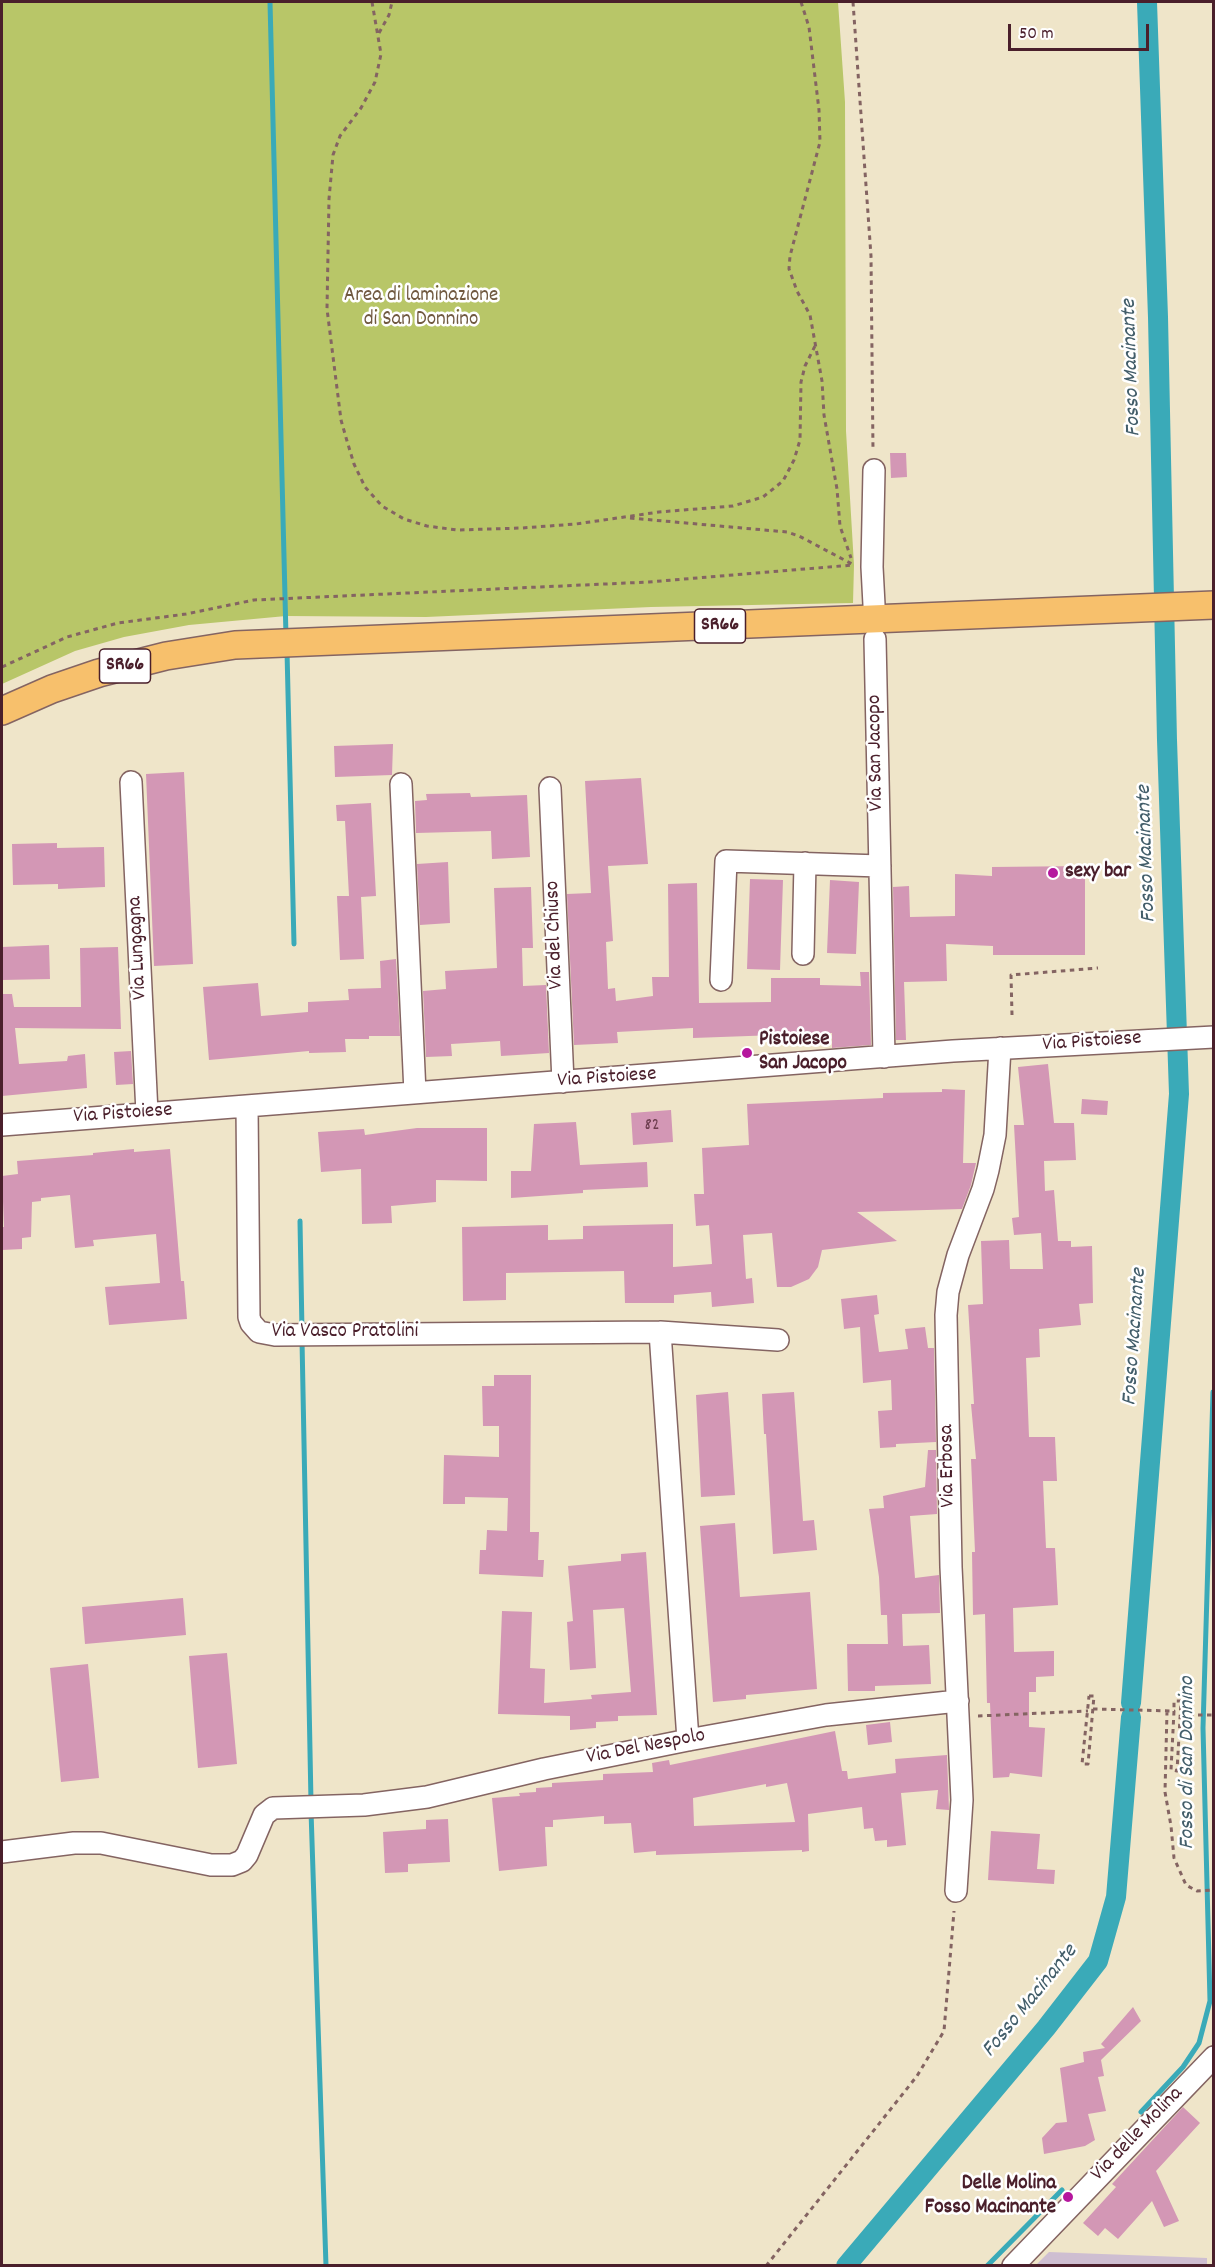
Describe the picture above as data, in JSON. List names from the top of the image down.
{
  "streets": {
    "main road": ["SR66"],
    "street": [
      "Via San Jacopo",
      "Via del Chiuso",
      "Via Lungagna",
      "Via Pistoiese",
      "Via Vasco Pratolini",
      "Via Erbosa",
      "Via Del Nespolo",
      "Via delle Molina"
    ]
  },
  "crossings": [
    ["Via San Jacopo", "Via Pistoiese"],
    ["Via del Chiuso", "Via Pistoiese"],
    ["Via Lungagna", "Via Pistoiese"],
    ["Via Pistoiese", "Via Vasco Pratolini"],
    ["Via Pistoiese", "Via Erbosa"],
    ["Via Erbosa", "Via Del Nespolo"]
  ],
  "water": ["Fosso Macinante", "Fosso di San Donnino"],
  "parks": ["Area di laminazione di San Donnino"],
  "places": ["sexy bar", "Pistoiese San Jacopo", "Delle Molina Fosso Macinante"],
  "house_numbers": ["82"],
  "scale_bar": "50 m"
}
